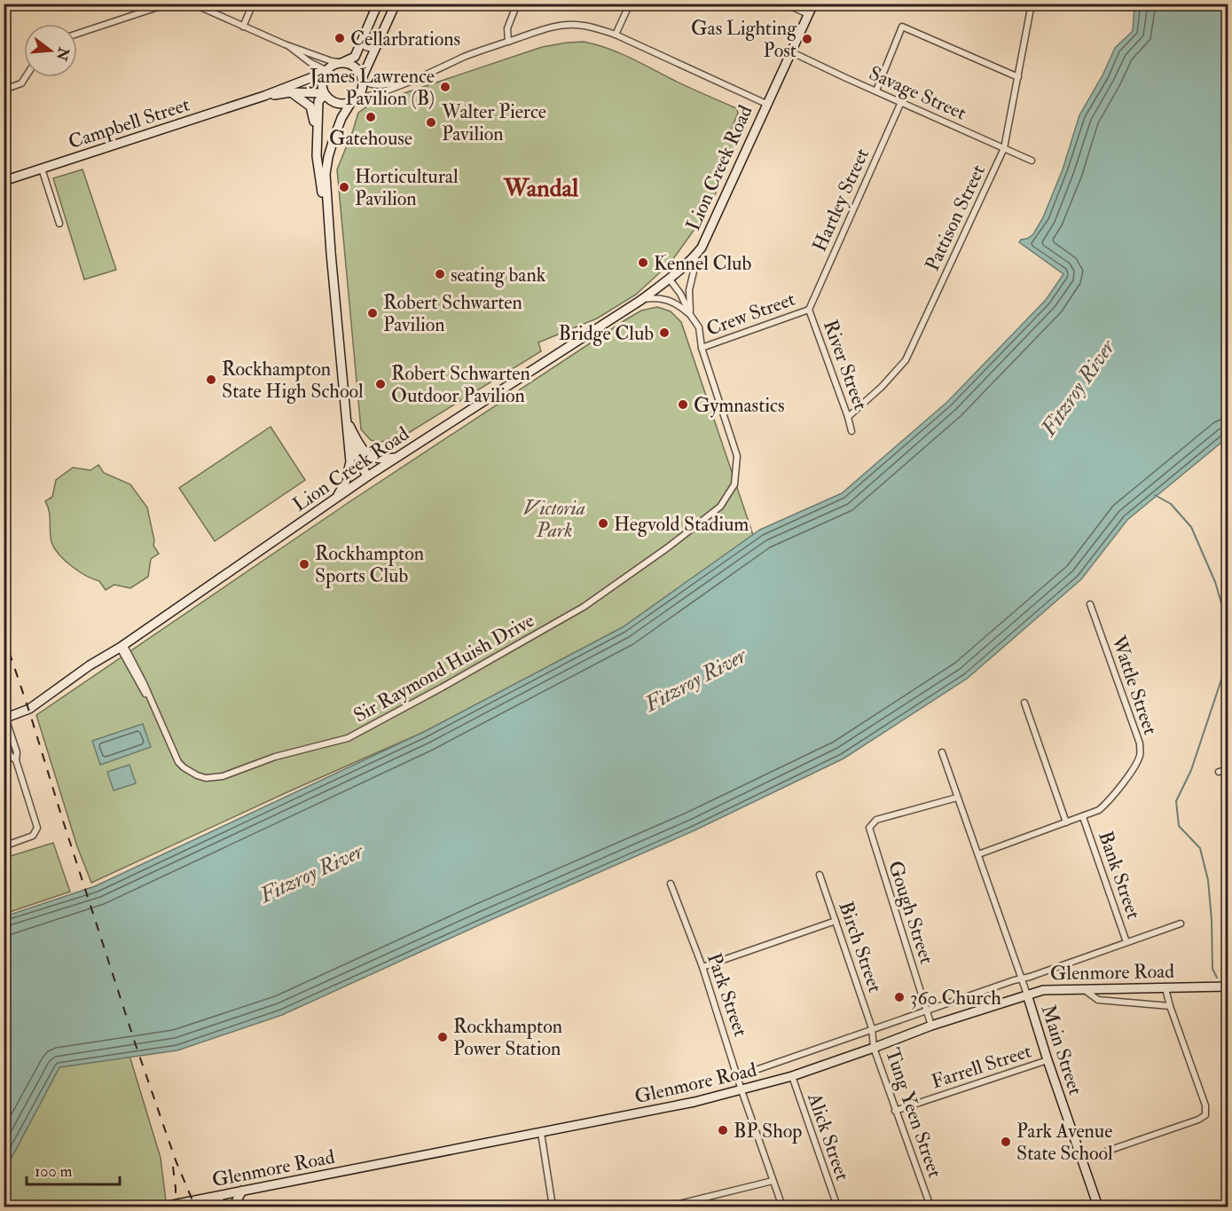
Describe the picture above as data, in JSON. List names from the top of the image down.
{
  "streets": {
    "street": [
      "Savage Street",
      "Campbell Street",
      "Lion Creek Road",
      "Hartley Street",
      "Pattison Street",
      "Crew Street",
      "River Street",
      "Sir Raymond Huish Drive",
      "Wattle Street",
      "Bank Street",
      "Gough Street",
      "Birch Street",
      "Glenmore Road",
      "Park Street",
      "Main Street",
      "Farrell Street",
      "Tung Yeen Street",
      "Alick Street"
    ]
  },
  "crossings": [
    ["Savage Street", "Lion Creek Road"],
    ["Savage Street", "Hartley Street"],
    ["Savage Street", "Pattison Street"],
    ["Lion Creek Road", "Sir Raymond Huish Drive"],
    ["Hartley Street", "Crew Street"],
    ["Hartley Street", "River Street"],
    ["Pattison Street", "River Street"],
    ["Crew Street", "River Street"],
    ["Crew Street", "Sir Raymond Huish Drive"],
    ["Wattle Street", "Bank Street"],
    ["Gough Street", "Glenmore Road"],
    ["Gough Street", "Main Street"],
    ["Birch Street", "Tung Yeen Street"],
    ["Glenmore Road", "Park Street"],
    ["Glenmore Road", "Main Street"],
    ["Glenmore Road", "Tung Yeen Street"],
    ["Glenmore Road", "Alick Street"],
    ["Main Street", "Farrell Street"],
    ["Farrell Street", "Tung Yeen Street"]
  ],
  "districts": ["Wandal"],
  "water": ["Fitzroy River"],
  "parks": ["Victoria Park"],
  "places": [
    "Cellarbrations",
    "Gas Lighting Post",
    "James Lawrence Pavilion (B)",
    "Gatehouse",
    "Walter Pierce Pavilion",
    "Horticultural Pavilion",
    "Kennel Club",
    "seating bank",
    "Robert Schwarten Pavilion",
    "Bridge Club",
    "Rockhampton State High School",
    "Robert Schwarten Outdoor Pavilion",
    "Gymnastics",
    "Hegvold Stadium",
    "Rockhampton Sports Club",
    "360 Church",
    "Rockhampton Power Station",
    "BP Shop",
    "Park Avenue State School"
  ],
  "scale_bar": "100 m",
  "north": "right"
}
